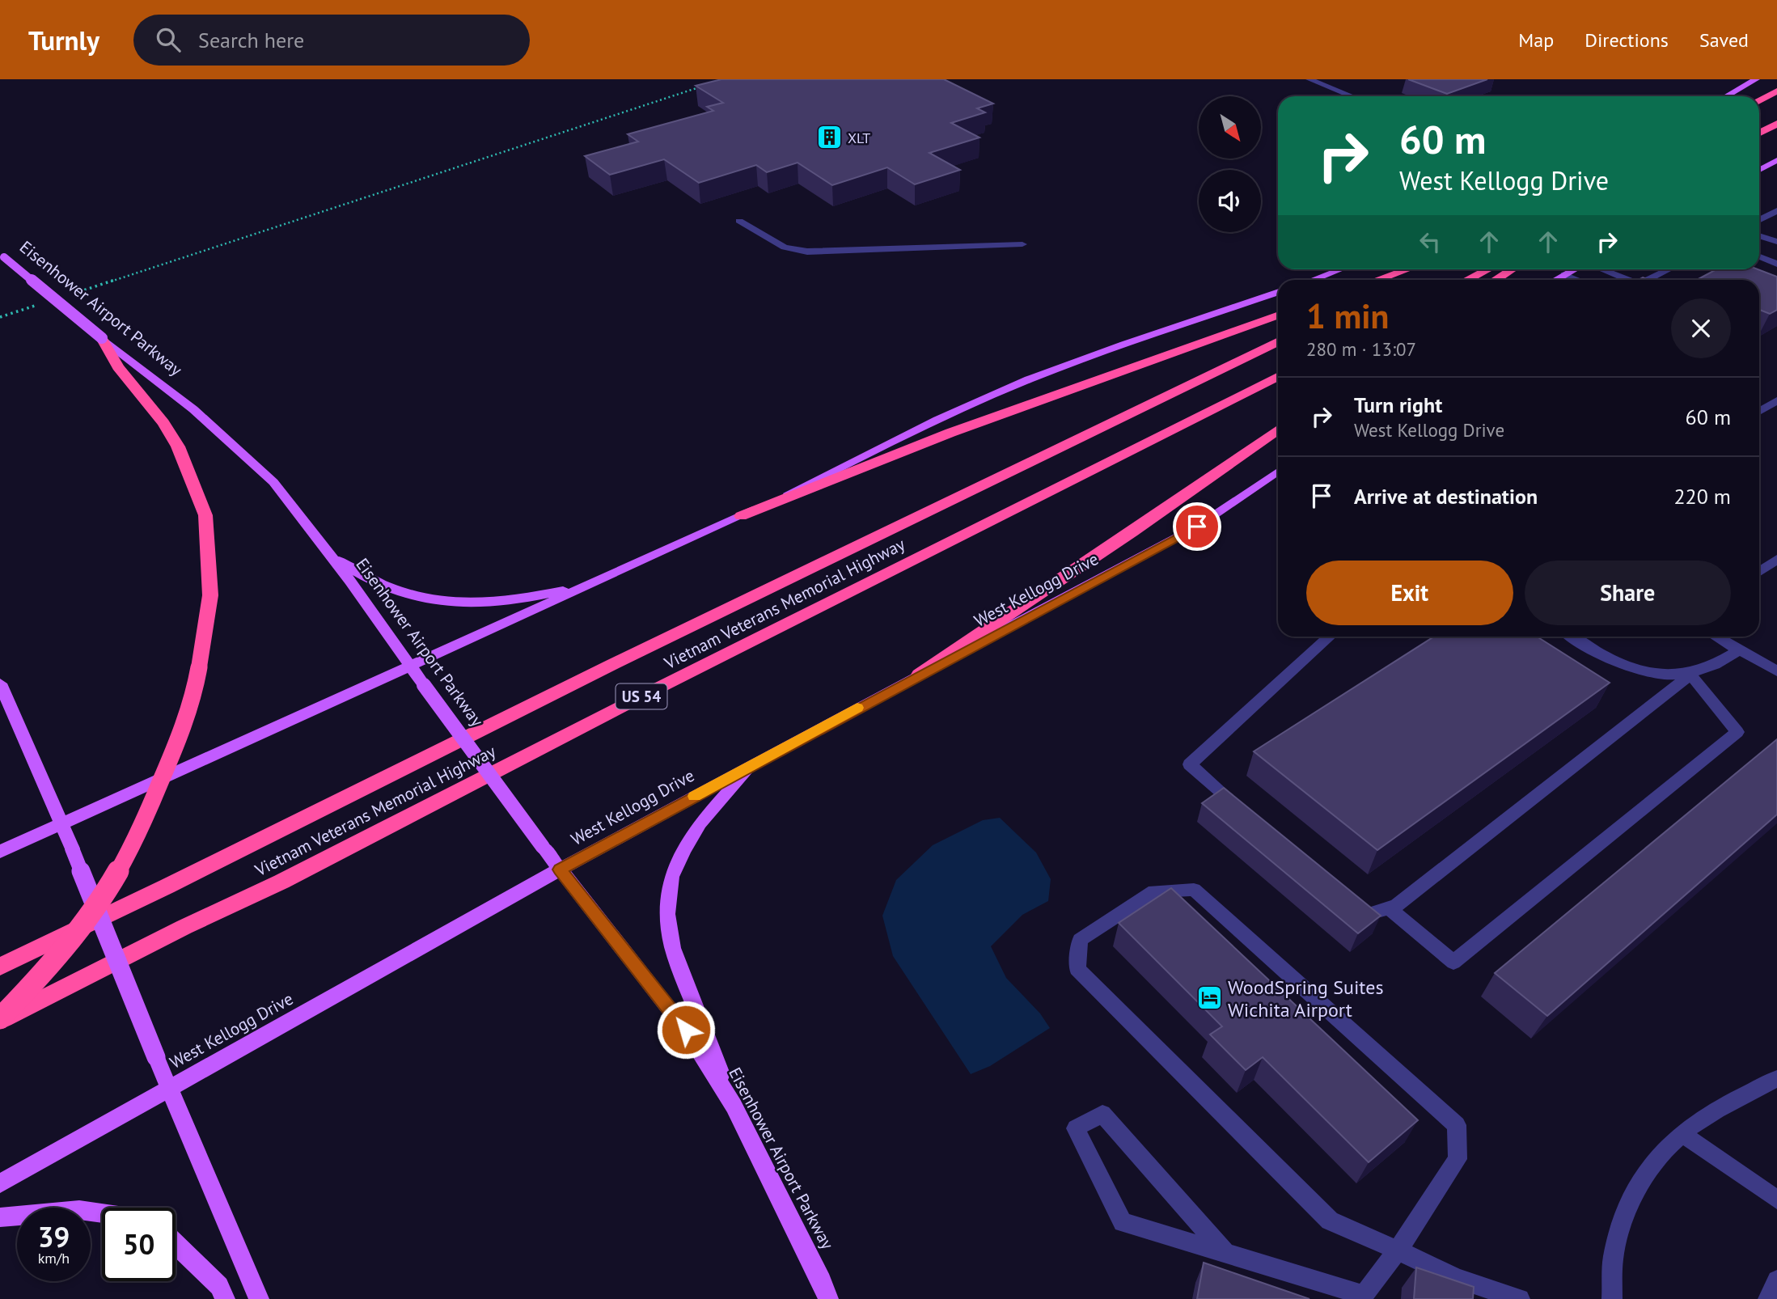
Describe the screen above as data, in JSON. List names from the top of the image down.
{
  "streets": {
    "highway": ["Vietnam Veterans Memorial Highway", "US 54"],
    "main road": ["Eisenhower Airport Parkway", "West Kellogg Drive"]
  },
  "crossings": [
    ["Eisenhower Airport Parkway", "West Kellogg Drive"]
  ],
  "places": {
    "building": ["XLT"],
    "hotel": ["WoodSpring Suites Wichita Airport"]
  },
  "north": "bottom right",
  "page": {
    "header": "Turnly",
    "search": "Search here",
    "nav": ["Map", "Directions", "Saved"],
    "turn": ["60 m", "West Kellogg Drive"],
    "heading": ["1 min", "280 m · 13:07"],
    "list": [
      {
        "name": "Turn right",
        "note": "West Kellogg Drive",
        "value": "60 m"
      },
      {
        "name": "Arrive at destination",
        "value": "220 m"
      }
    ],
    "buttons": ["Exit", "Share"],
    "speed": "39 km/h",
    "limit": "50"
  }
}
